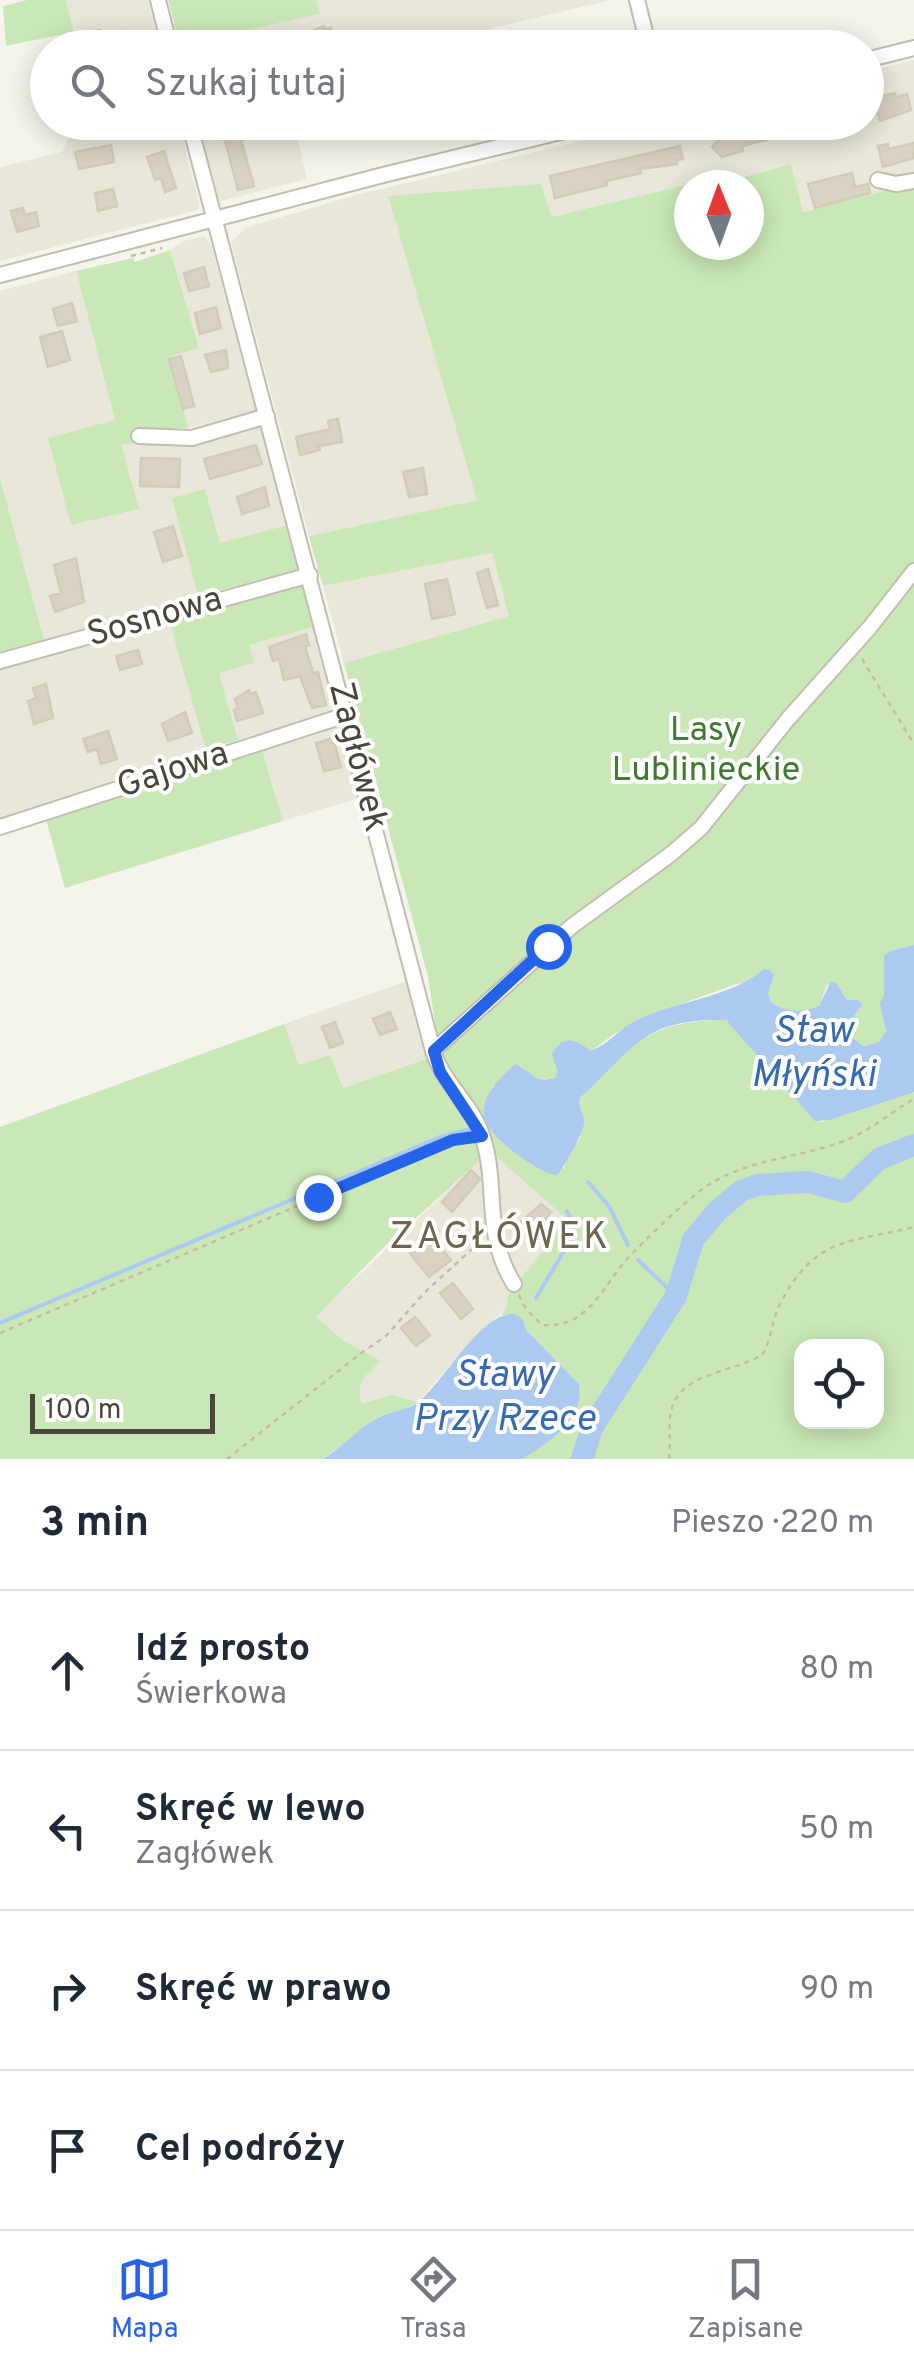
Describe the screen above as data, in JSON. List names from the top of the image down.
{
  "streets": {
    "street": ["Sosnowa", "Zagłówek", "Gajowa"]
  },
  "crossings": [
    ["Sosnowa", "Zagłówek"],
    ["Zagłówek", "Gajowa"]
  ],
  "districts": ["ZAGŁÓWEK"],
  "water": ["Staw Młyński", "Stawy Przy Rzece"],
  "parks": ["Lasy Lublinieckie"],
  "scale_bar": "100 m",
  "north": "top",
  "page": {
    "search": "Szukaj tutaj",
    "scale": "100 m",
    "heading": ["3 min", "Pieszo · 220 m"],
    "list": [
      ["Idź prosto", "Świerkowa", "80 m"],
      ["Skręć w lewo", "Zagłówek", "50 m"],
      ["Skręć w prawo", "90 m"],
      "Cel podróży"
    ],
    "nav": ["Mapa", "Trasa", "Zapisane"]
  }
}
